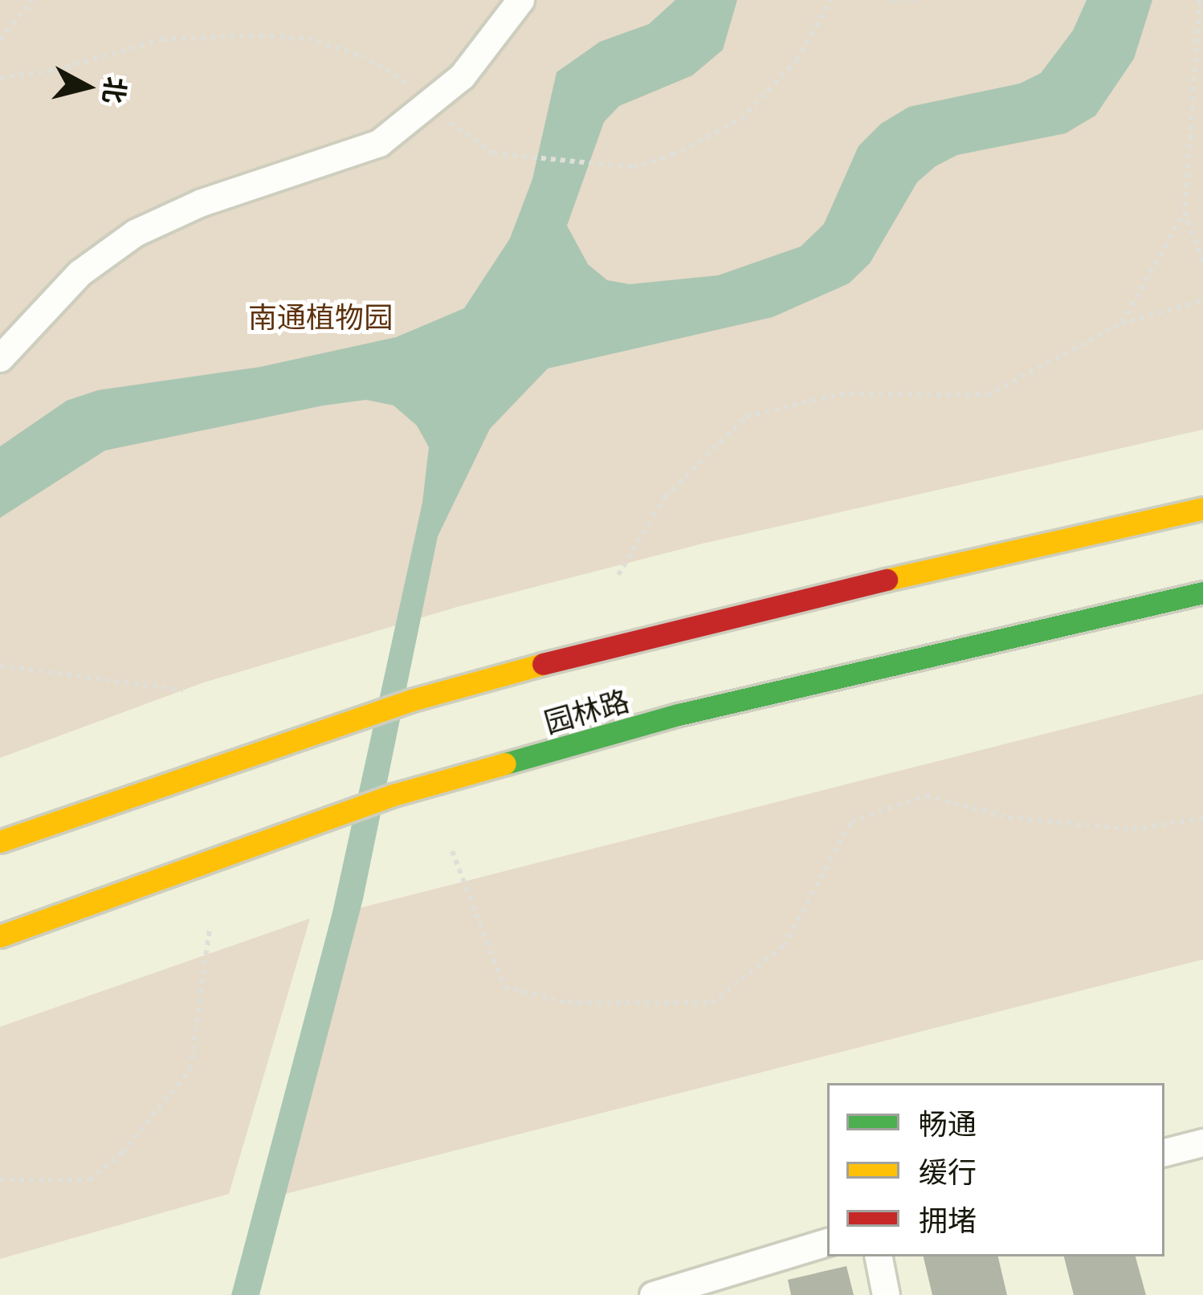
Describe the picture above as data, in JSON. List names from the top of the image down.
{
  "streets": {
    "main road": ["园林路"]
  },
  "parks": ["南通植物园"],
  "legend": ["畅通", "缓行", "拥堵"],
  "north": "right"
}
